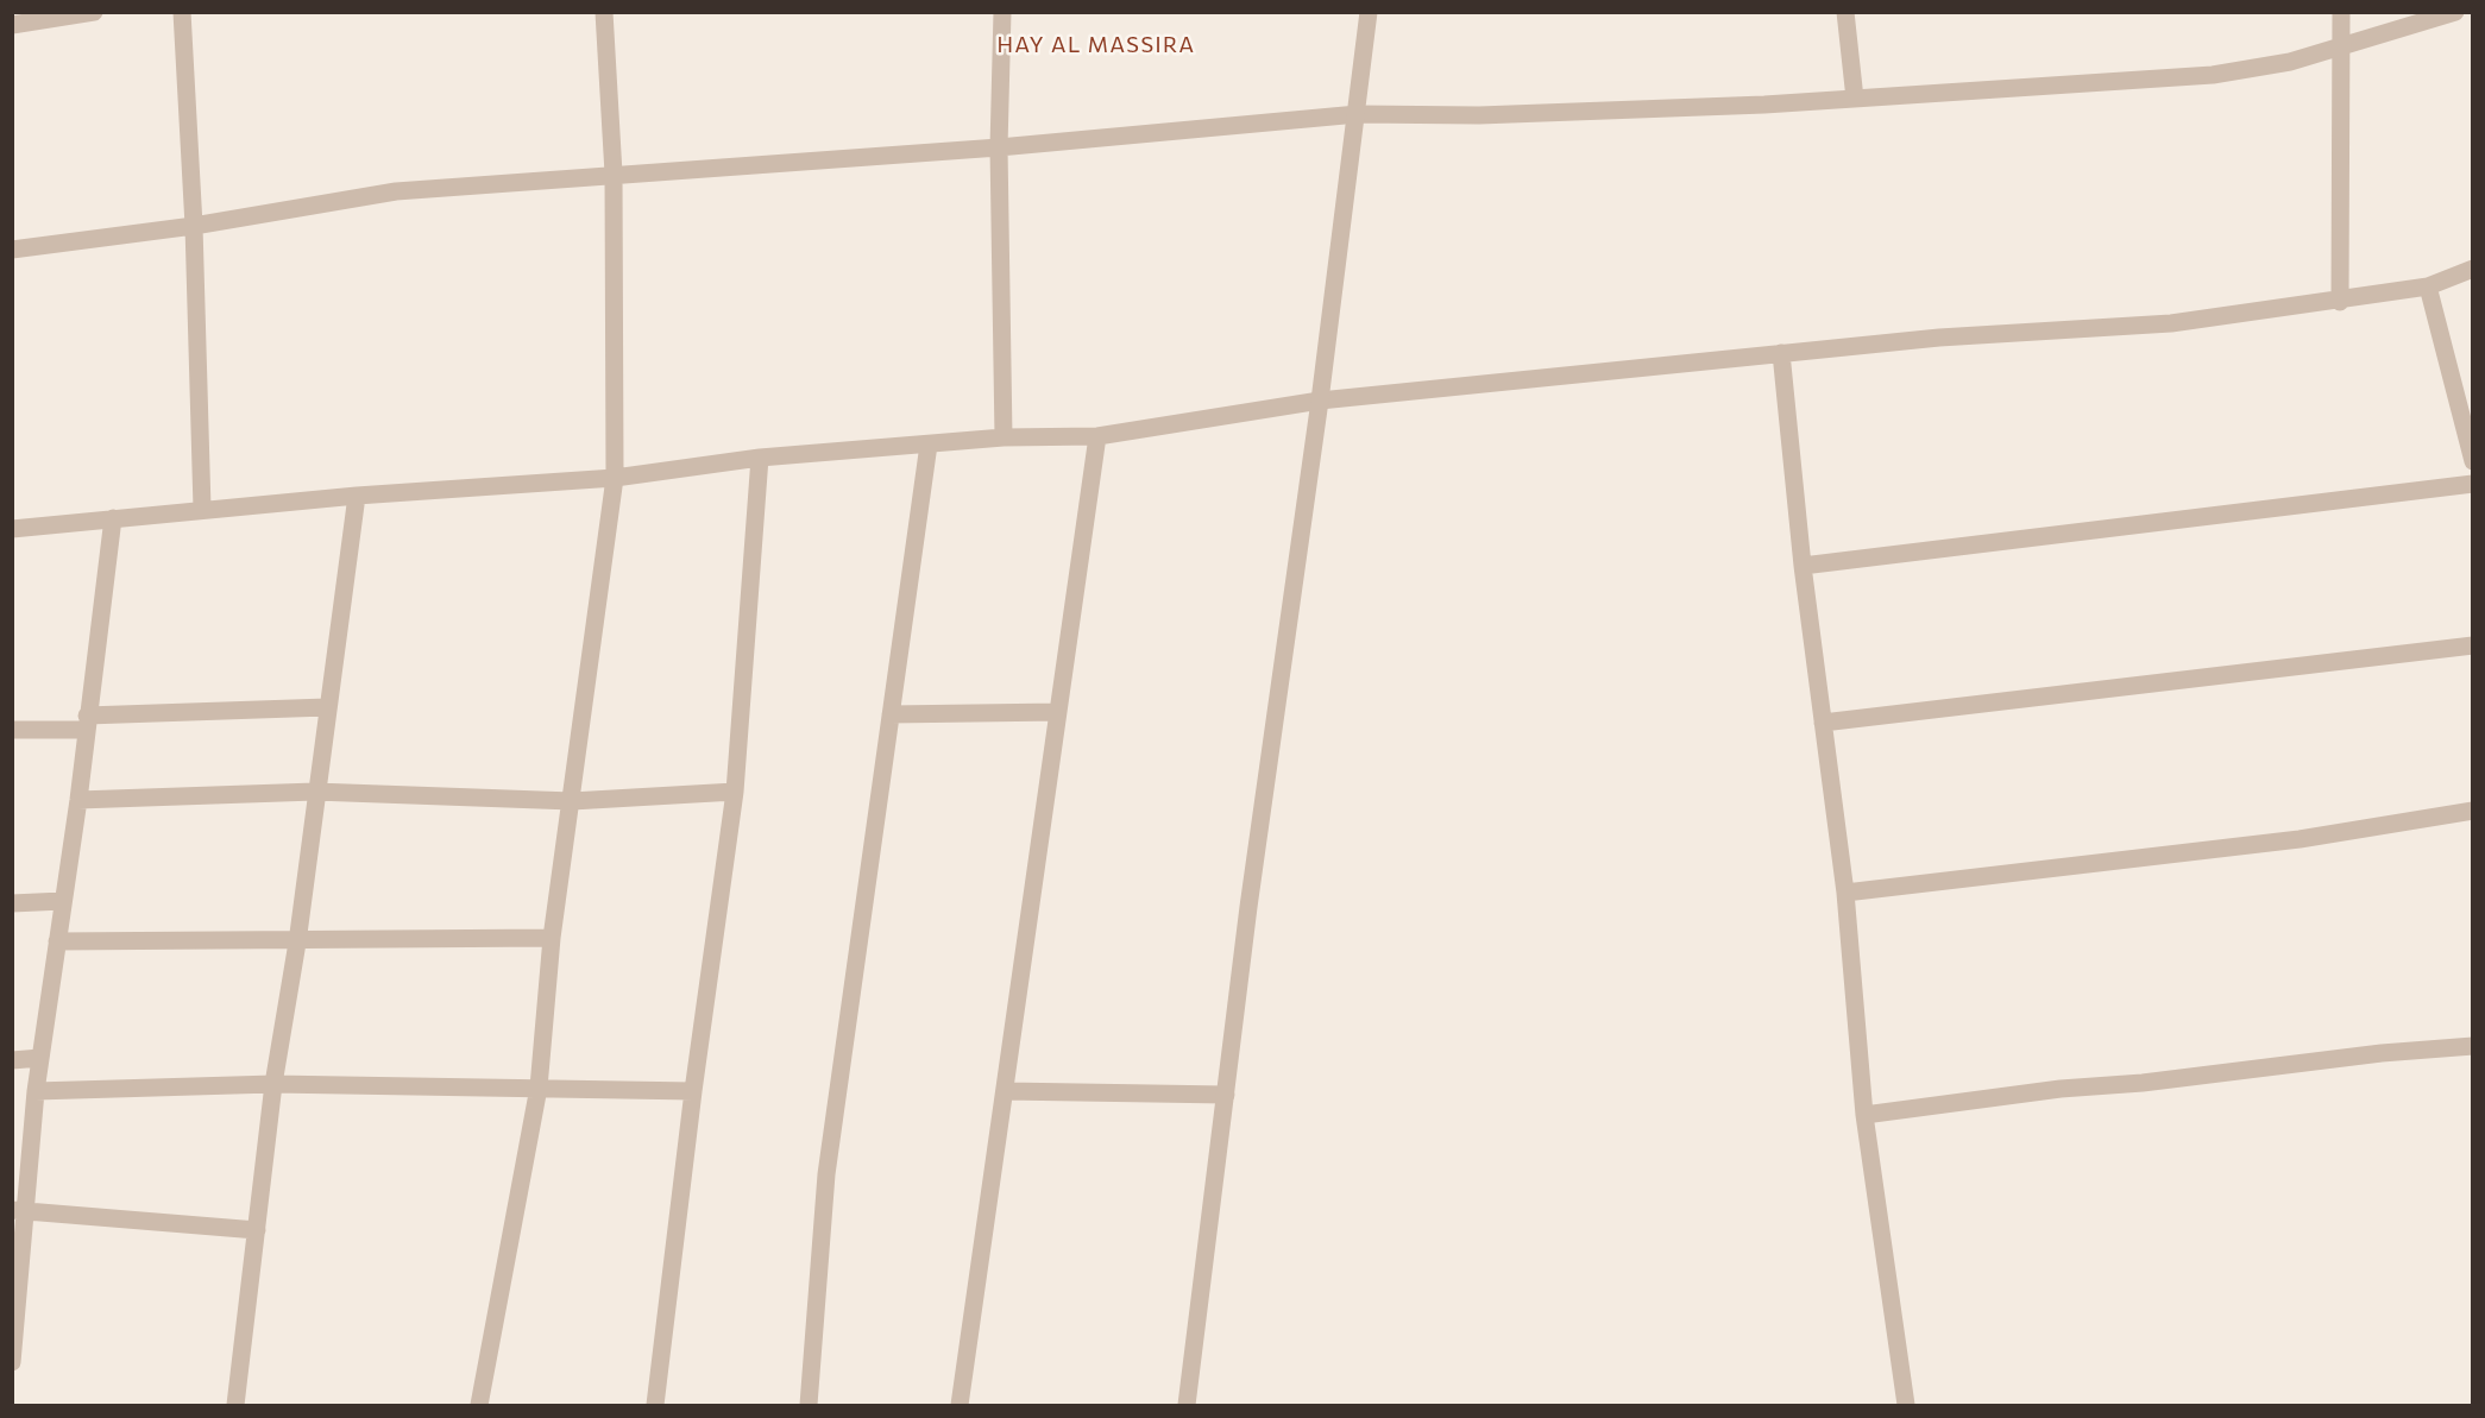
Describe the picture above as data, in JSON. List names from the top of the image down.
{
  "districts": ["HAY AL MASSIRA"]
}
